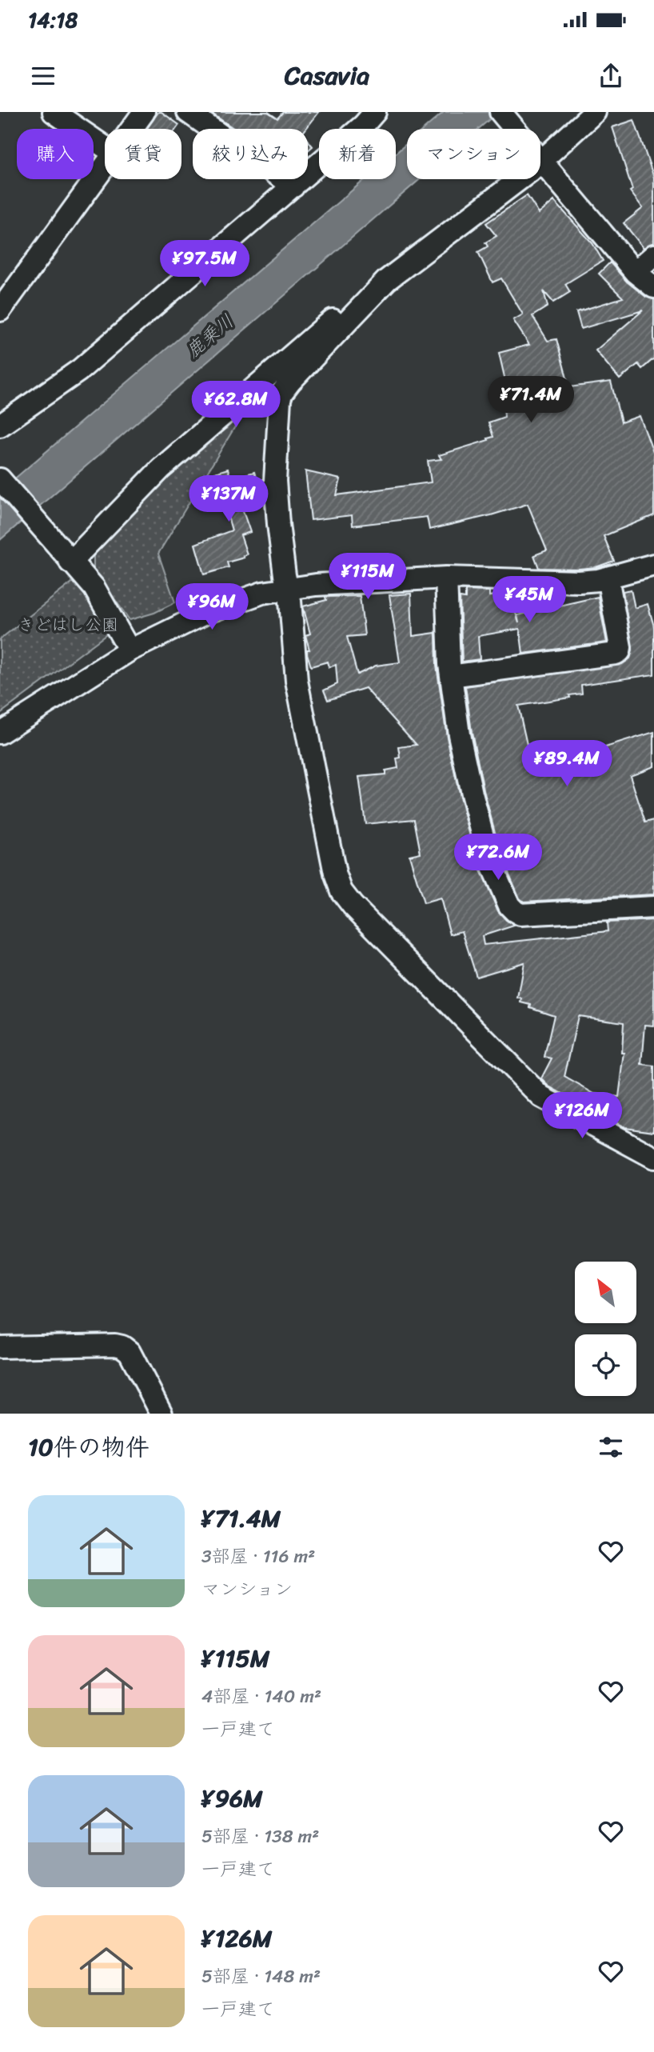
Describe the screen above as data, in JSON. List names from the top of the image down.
{
  "water": ["鹿乗川"],
  "parks": ["きどはし公園"],
  "north": "top left",
  "page": {
    "status": "14:18",
    "header": "Casavia",
    "chip": [
      "購入",
      "賃貸",
      "絞り込み",
      "新着",
      "マンション"
    ],
    "price": [
      "¥97.5M",
      "¥71.4M",
      "¥62.8M",
      "¥137M",
      "¥115M",
      "¥45M",
      "¥96M",
      "¥89.4M",
      "¥72.6M",
      "¥126M"
    ],
    "heading": "10件の物件",
    "list": [
      {
        "name": "¥71.4M",
        "note": "3部屋 · 116 m² · マンション"
      },
      {
        "name": "¥115M",
        "note": "4部屋 · 140 m² · 一戸建て"
      },
      {
        "name": "¥96M",
        "note": "5部屋 · 138 m² · 一戸建て"
      },
      {
        "name": "¥126M",
        "note": "5部屋 · 148 m² · 一戸建て"
      }
    ]
  }
}
